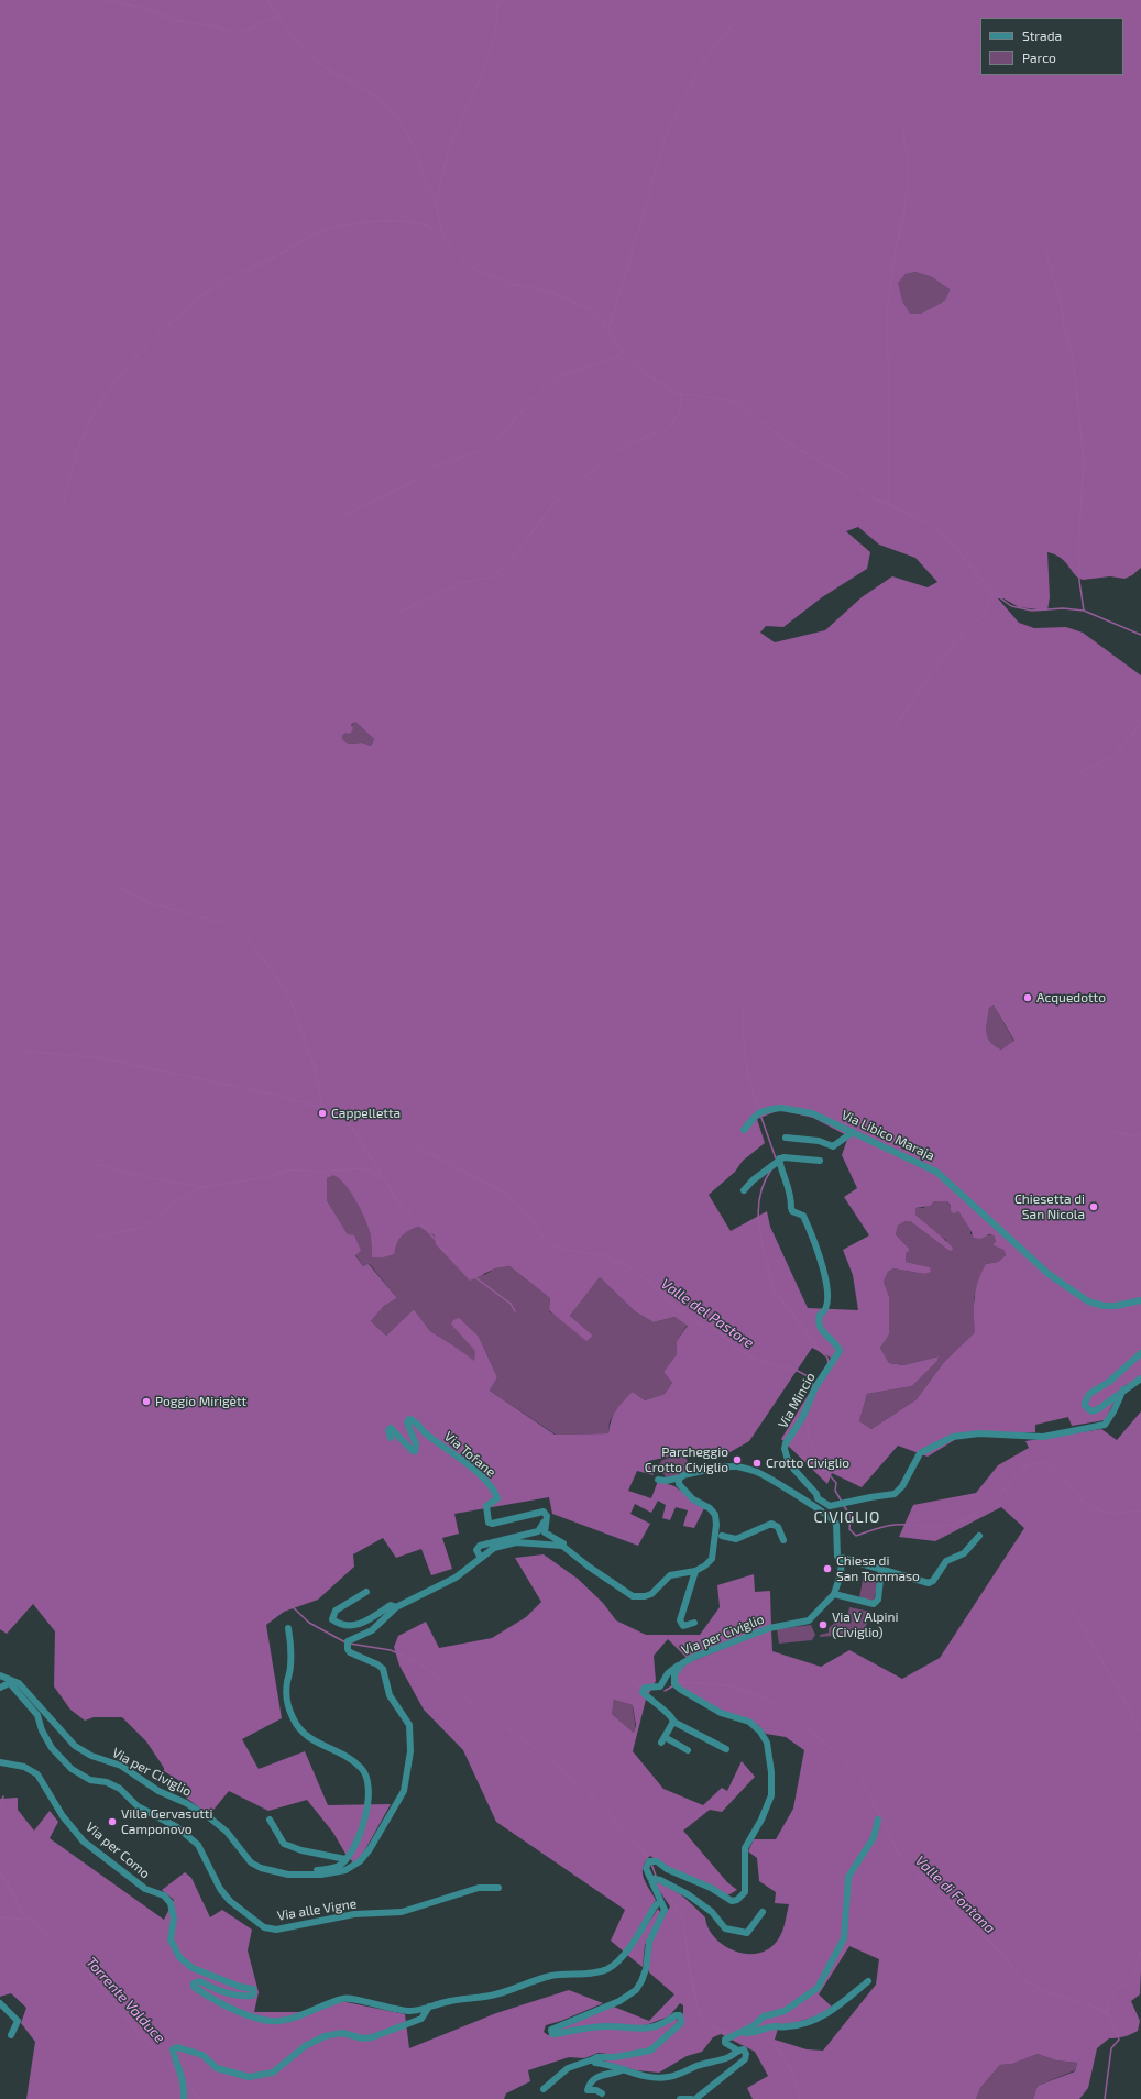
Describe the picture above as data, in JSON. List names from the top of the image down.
{
  "streets": {
    "street": [
      "Via Libico Maraja",
      "Via Mincio",
      "Via Tofane",
      "Via per Civiglio",
      "Via per Como",
      "Via alle Vigne"
    ]
  },
  "crossings": [
    ["Via per Civiglio", "Via alle Vigne"]
  ],
  "districts": ["CIVIGLIO"],
  "water": ["Valle del Pastore", "Valle di Fontana", "Torrente Valduce"],
  "places": [
    "Acquedotto",
    "Cappelletta",
    "Chiesetta di San Nicola",
    "Poggio Mirigètt",
    "Parcheggio Crotto Civiglio",
    "Crotto Civiglio",
    "Chiesa di San Tommaso",
    "Via V Alpini (Civiglio)",
    "Villa Gervasutti Camponovo"
  ],
  "legend": ["Strada", "Parco"]
}
